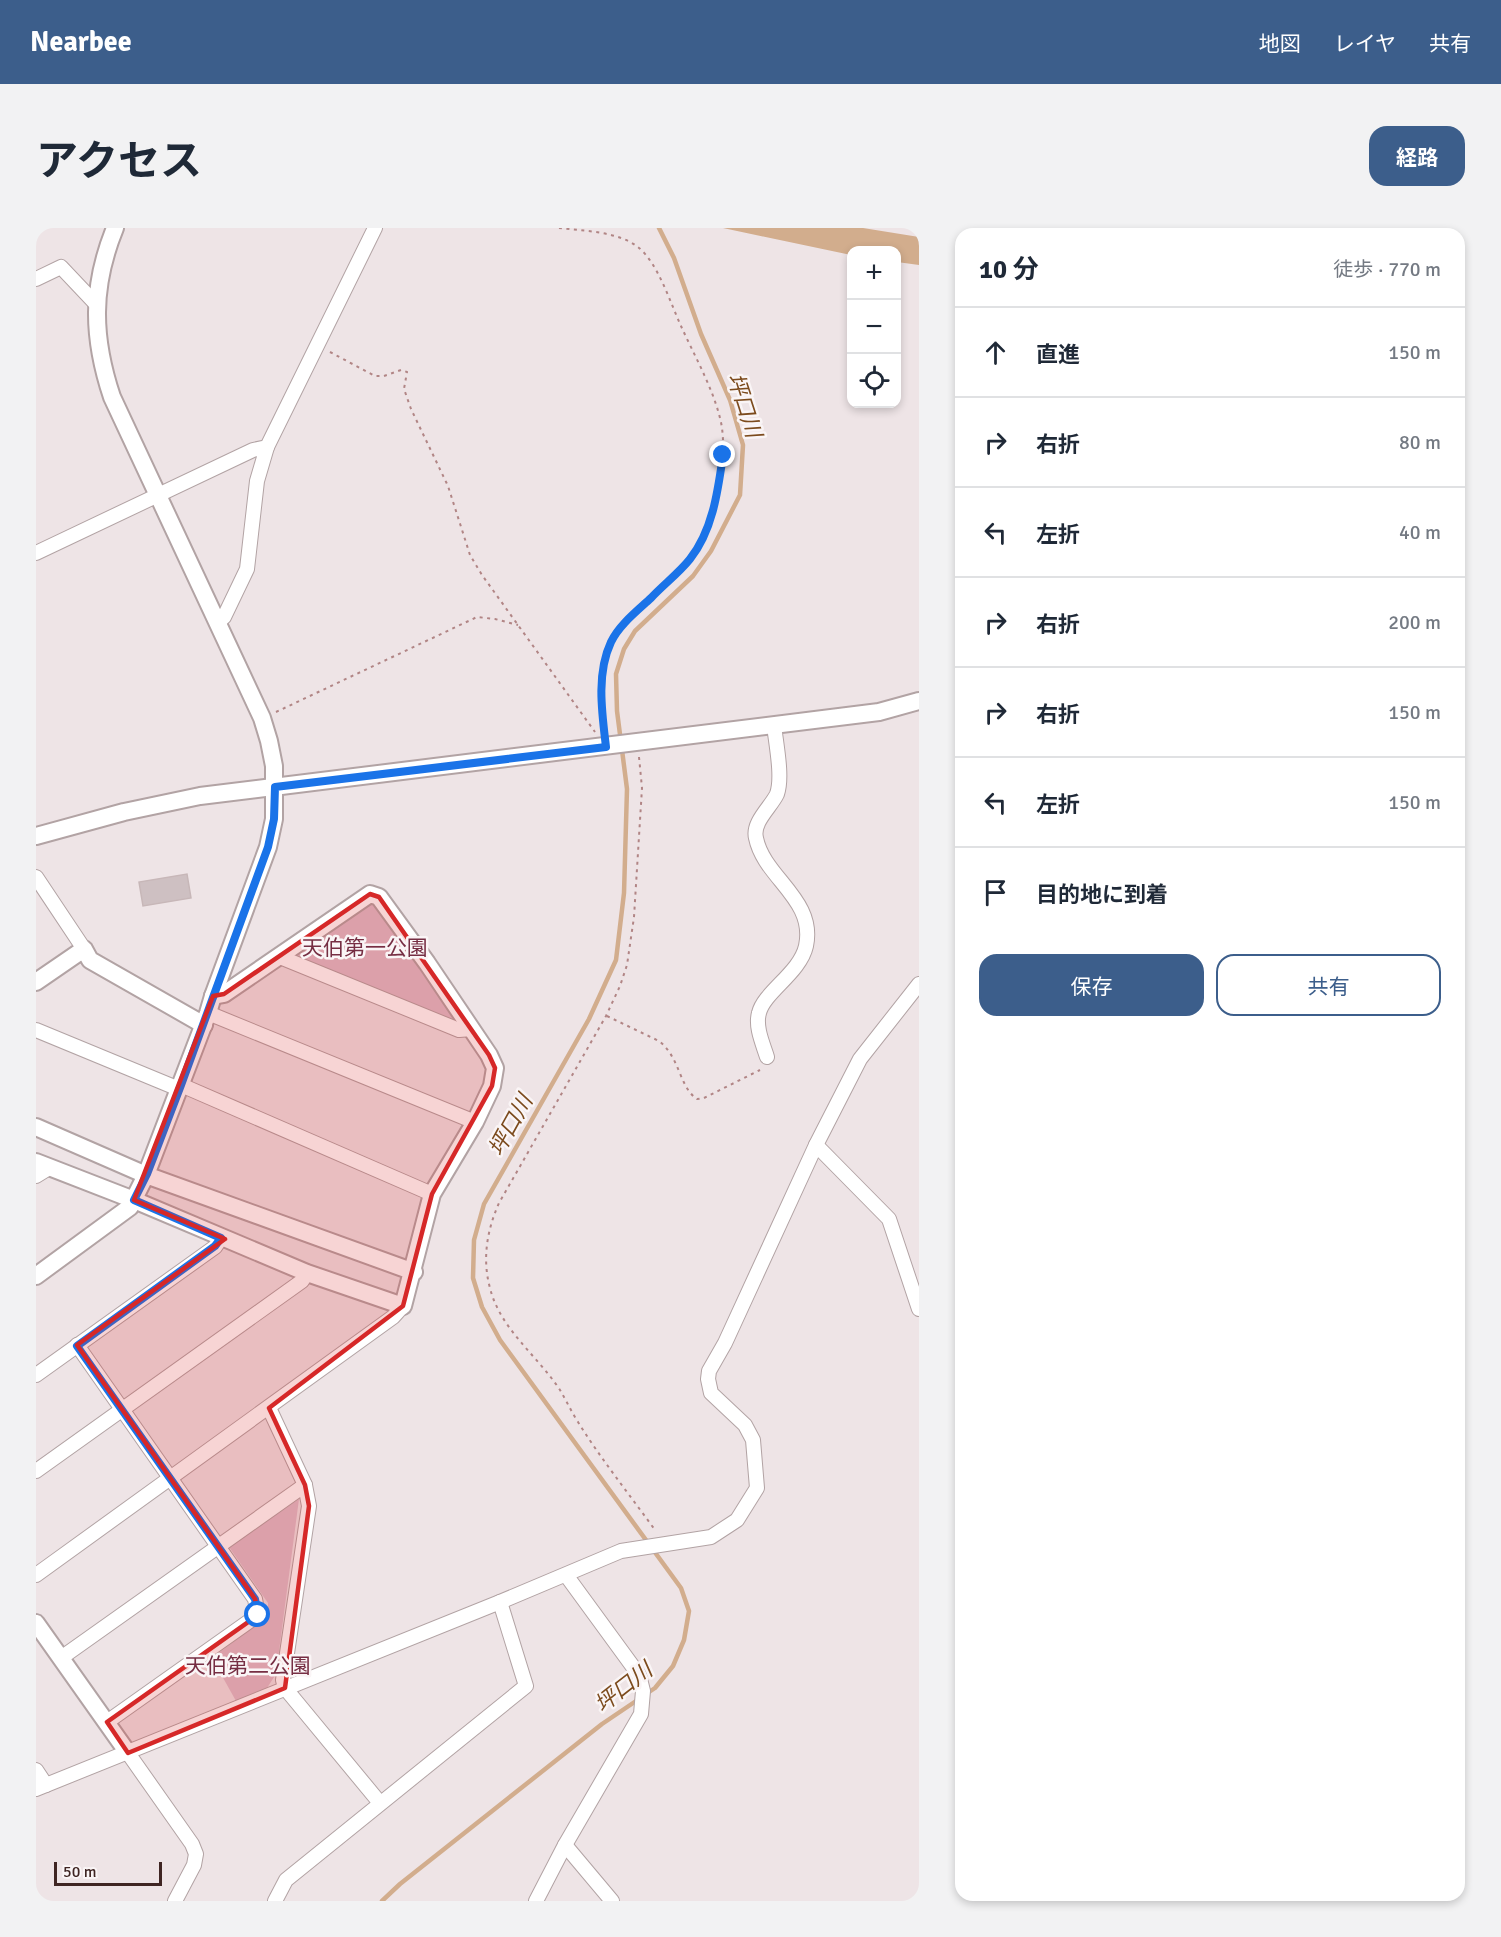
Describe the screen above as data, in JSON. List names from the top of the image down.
{
  "water": ["坪口川"],
  "parks": ["天伯第一公園", "天伯第二公園"],
  "scale_bar": "50 m",
  "page": {
    "header": "Nearbee",
    "nav": ["地図", "レイヤ", "共有"],
    "title": "アクセス",
    "buttons": [
      "経路",
      ["保存", "共有"]
    ],
    "heading": ["10 分", "徒歩 · 770 m"],
    "map_buttons": ["+", "−"],
    "list": [
      ["直進", "150 m"],
      ["右折", "80 m"],
      ["左折", "40 m"],
      ["右折", "200 m"],
      ["右折", "150 m"],
      ["左折", "150 m"],
      "目的地に到着"
    ],
    "scale": "50 m"
  }
}
